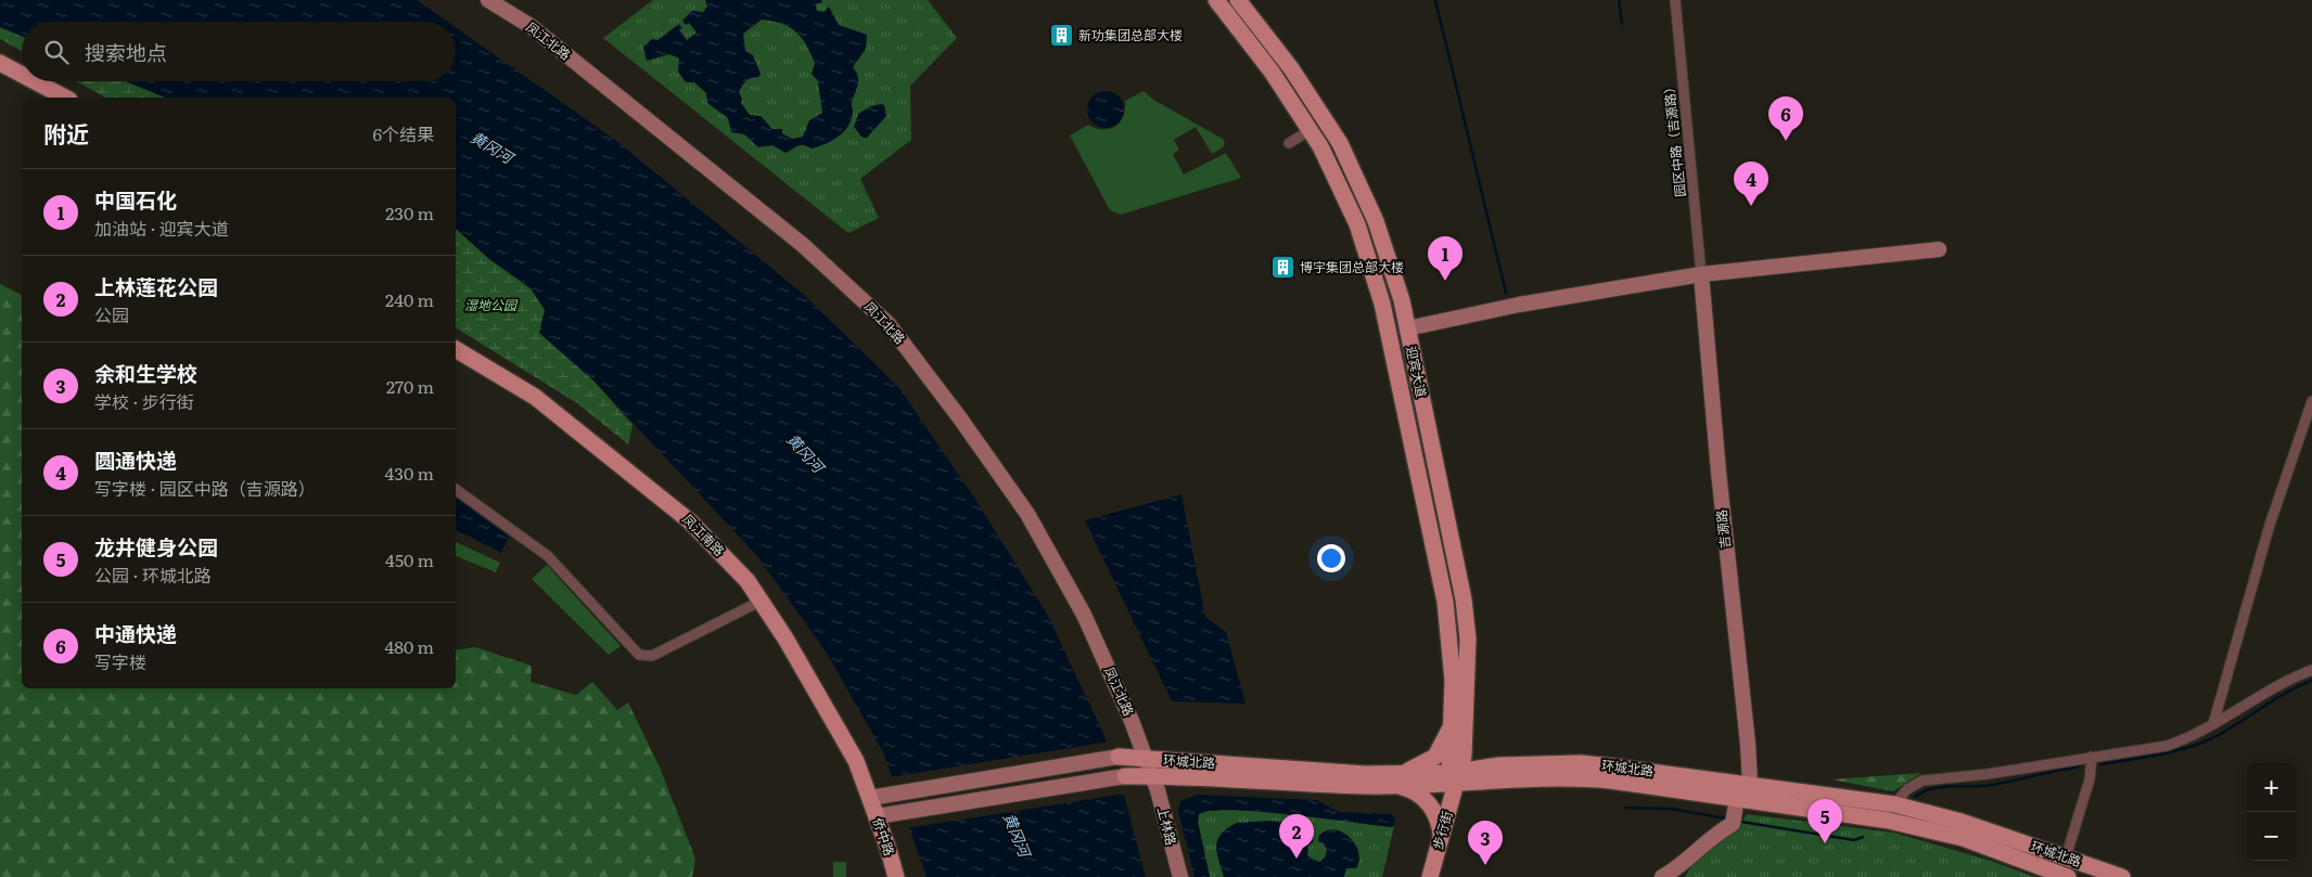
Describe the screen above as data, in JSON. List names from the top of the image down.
{
  "streets": {
    "main road": [
      "凤江北路",
      "迎宾大道",
      "吉源路",
      "凤江南路",
      "环城北路",
      "上林路",
      "步行街",
      "侨中路"
    ],
    "street": ["园区中路（吉源路）"]
  },
  "crossings": [
    ["凤江北路", "环城北路"],
    ["凤江北路", "上林路"],
    ["园区中路（吉源路）", "吉源路"],
    ["迎宾大道", "环城北路"],
    ["迎宾大道", "步行街"],
    ["吉源路", "环城北路"],
    ["凤江南路", "侨中路"],
    ["环城北路", "上林路"],
    ["环城北路", "步行街"]
  ],
  "water": ["黄冈河"],
  "parks": ["湿地公园"],
  "places": {
    "building": ["新功集团总部大楼", "博宇集团总部大楼"]
  },
  "page": {
    "search": "搜索地点",
    "pins": [
      "6",
      "4",
      "1",
      "5",
      "2",
      "3"
    ],
    "heading": ["附近", "6个结果"],
    "list": [
      {
        "mark": "1",
        "name": "中国石化",
        "note": "加油站 · 迎宾大道",
        "value": "230 m"
      },
      {
        "mark": "2",
        "name": "上林莲花公园",
        "note": "公园",
        "value": "240 m"
      },
      {
        "mark": "3",
        "name": "余和生学校",
        "note": "学校 · 步行街",
        "value": "270 m"
      },
      {
        "mark": "4",
        "name": "圆通快递",
        "note": "写字楼 · 园区中路（吉源路）",
        "value": "430 m"
      },
      {
        "mark": "5",
        "name": "龙井健身公园",
        "note": "公园 · 环城北路",
        "value": "450 m"
      },
      {
        "mark": "6",
        "name": "中通快递",
        "note": "写字楼",
        "value": "480 m"
      }
    ],
    "map_buttons": ["+", "−"]
  }
}
